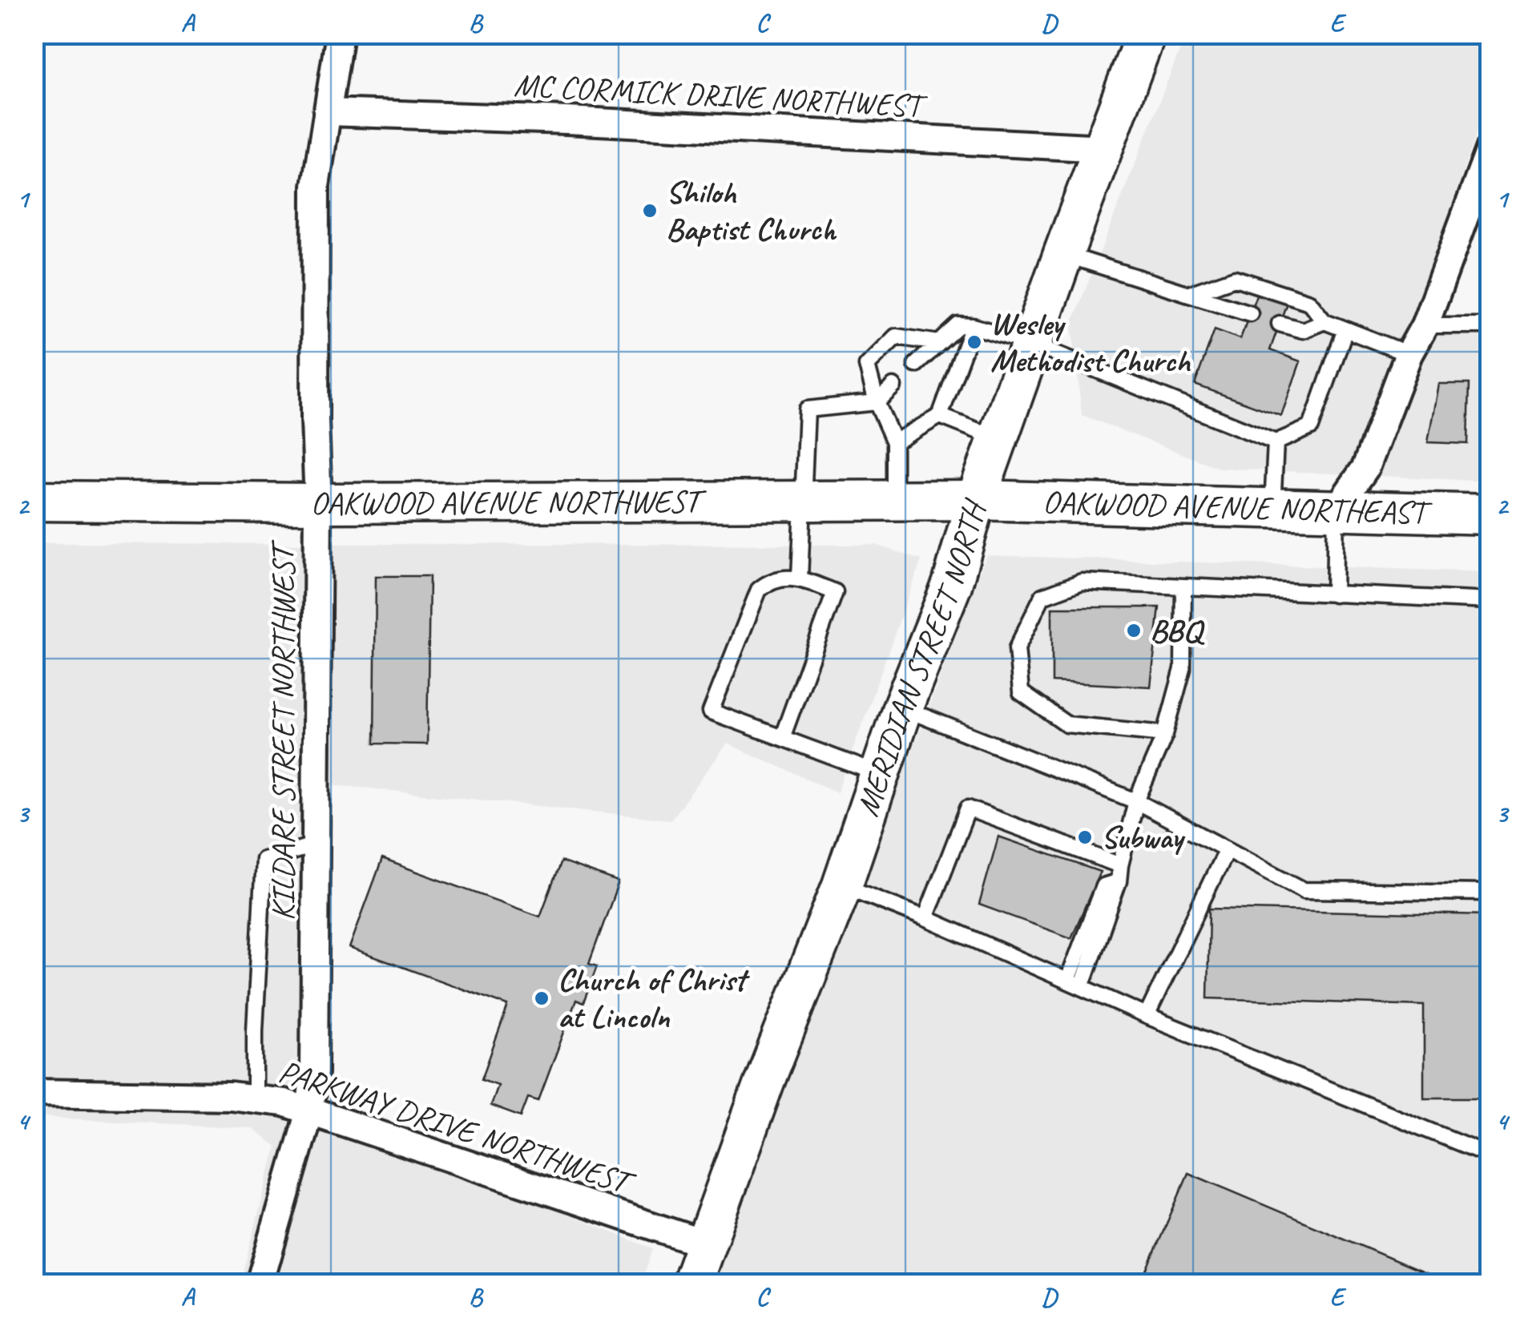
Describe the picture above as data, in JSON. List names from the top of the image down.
{
  "streets": {
    "street": [
      "MC CORMICK DRIVE NORTHWEST",
      "OAKWOOD AVENUE NORTHWEST",
      "OAKWOOD AVENUE NORTHEAST",
      "MERIDIAN STREET NORTH",
      "KILDARE STREET NORTHWEST",
      "PARKWAY DRIVE NORTHWEST"
    ]
  },
  "crossings": [
    ["MC CORMICK DRIVE NORTHWEST", "MERIDIAN STREET NORTH"],
    ["MC CORMICK DRIVE NORTHWEST", "KILDARE STREET NORTHWEST"],
    ["OAKWOOD AVENUE NORTHWEST", "OAKWOOD AVENUE NORTHEAST"],
    ["OAKWOOD AVENUE NORTHWEST", "MERIDIAN STREET NORTH"],
    ["OAKWOOD AVENUE NORTHWEST", "KILDARE STREET NORTHWEST"],
    ["OAKWOOD AVENUE NORTHEAST", "MERIDIAN STREET NORTH"],
    ["MERIDIAN STREET NORTH", "PARKWAY DRIVE NORTHWEST"],
    ["KILDARE STREET NORTHWEST", "PARKWAY DRIVE NORTHWEST"]
  ],
  "places": [
    "Shiloh Baptist Church",
    "Wesley Methodist Church",
    "BBQ",
    "Subway",
    "Church of Christ at Lincoln"
  ],
  "grid": {
    "columns": [
      "A",
      "B",
      "C",
      "D",
      "E"
    ],
    "rows": [
      "1",
      "2",
      "3",
      "4"
    ]
  }
}
